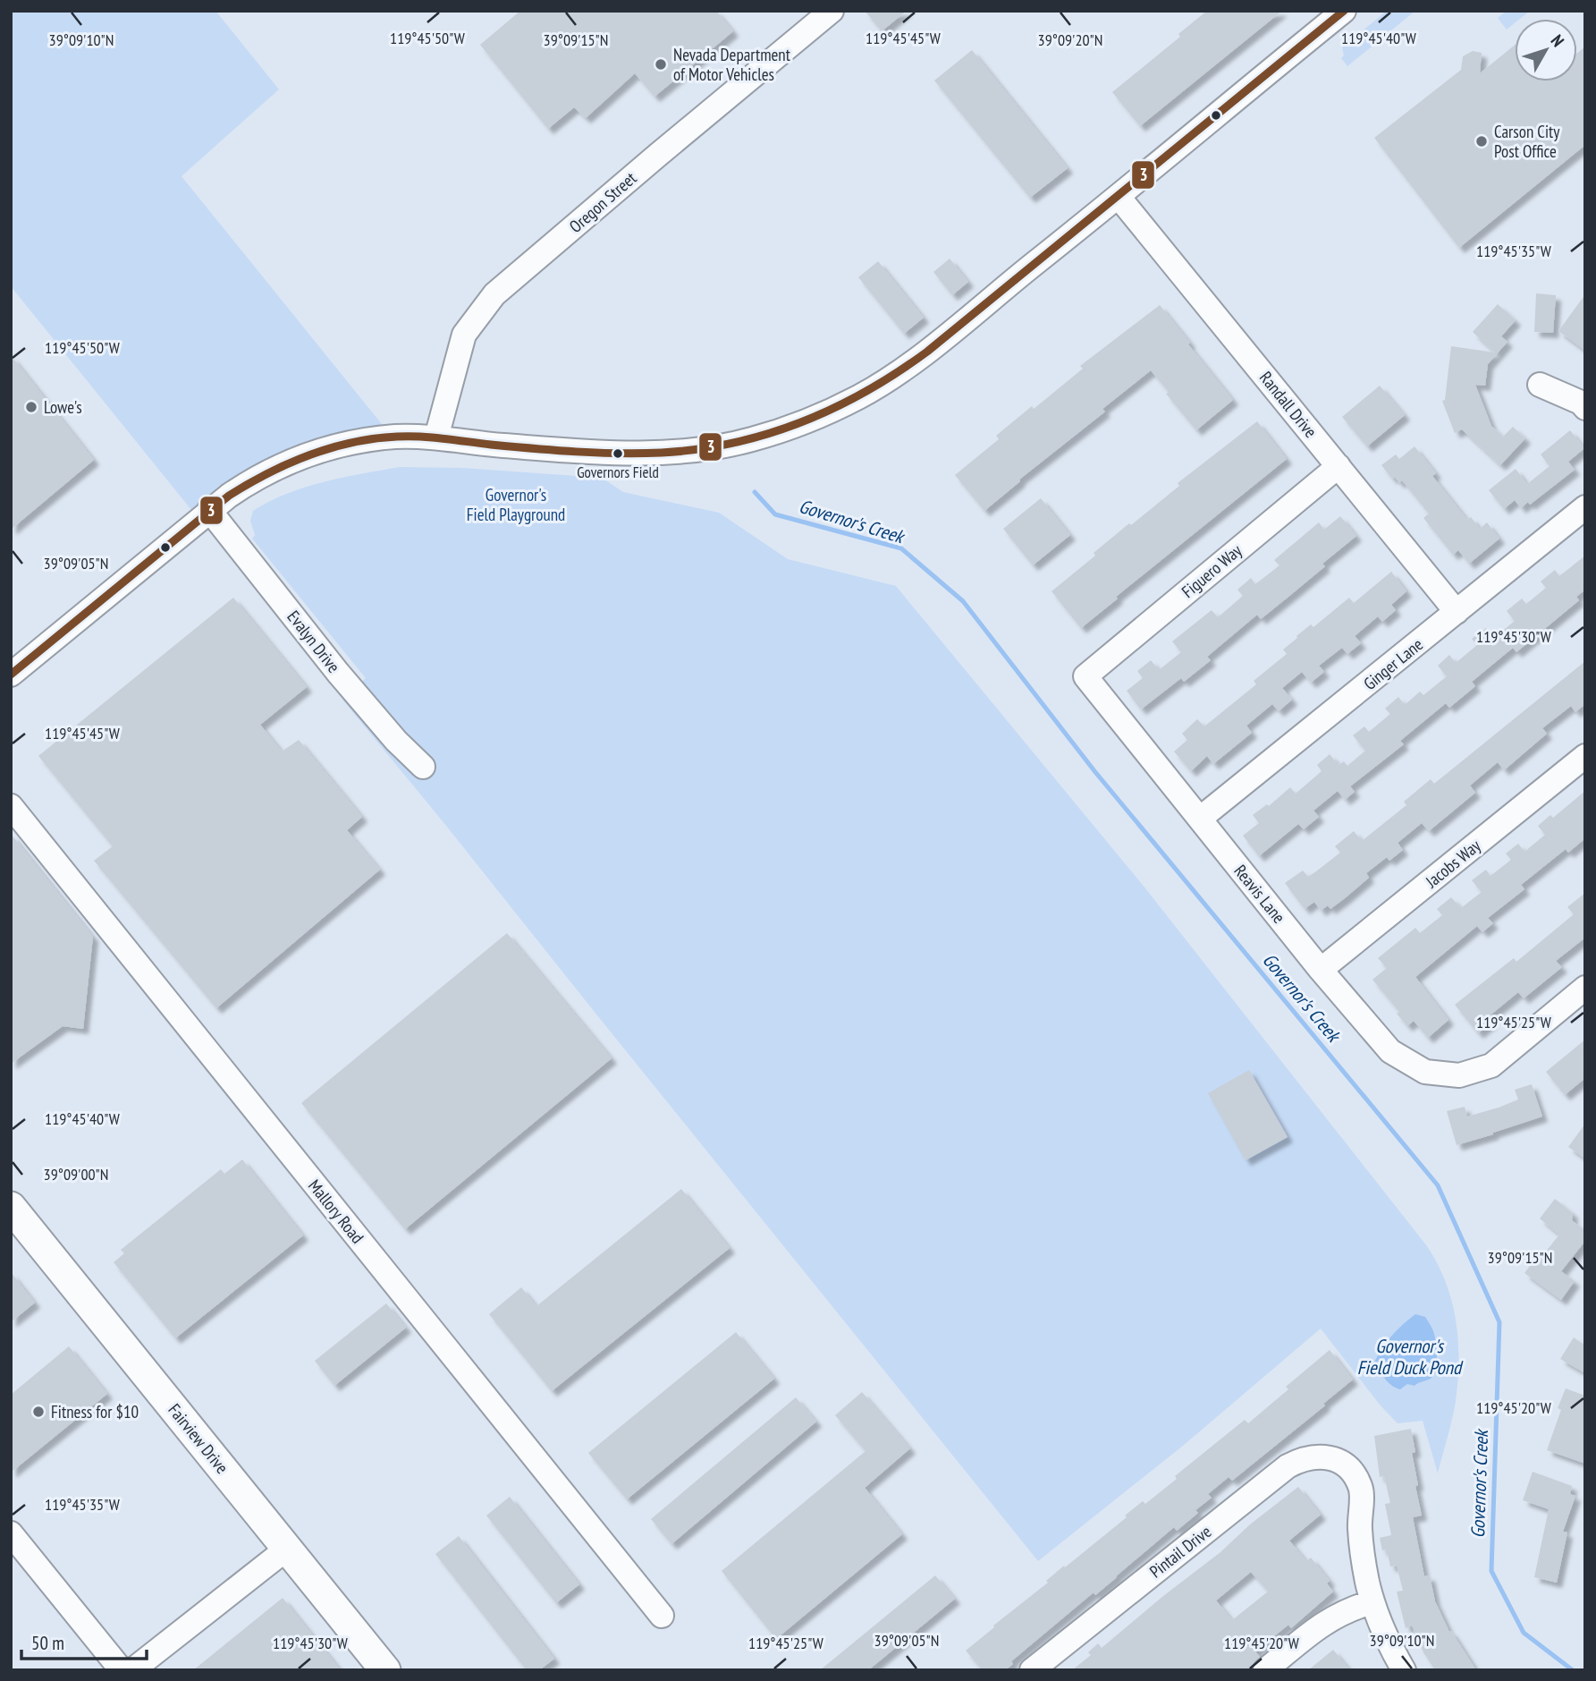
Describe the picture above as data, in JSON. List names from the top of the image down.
{
  "streets": {
    "main road": ["Fairview Drive"],
    "street": [
      "Oregon Street",
      "Randall Drive",
      "Figuero Way",
      "Evalyn Drive",
      "Ginger Lane",
      "Jacobs Way",
      "Reavis Lane",
      "Mallory Road",
      "Pintail Drive"
    ]
  },
  "crossings": [
    ["Randall Drive", "Figuero Way"],
    ["Randall Drive", "Ginger Lane"],
    ["Figuero Way", "Reavis Lane"],
    ["Ginger Lane", "Reavis Lane"],
    ["Jacobs Way", "Reavis Lane"]
  ],
  "water": ["Governor's Creek", "Governor's Field Duck Pond"],
  "parks": ["Governor's Field Playground"],
  "places": [
    "Nevada Department of Motor Vehicles",
    "Carson City Post Office",
    "Lowe's",
    "Governors Field",
    "Fitness for $10"
  ],
  "lines": ["transit line 3"],
  "scale_bar": "50 m",
  "north": "top right",
  "coordinates": [
    "119°45'40\"W",
    "119°45'50\"W",
    "119°45'45\"W",
    "39°09'10\"N",
    "39°09'15\"N",
    "39°09'20\"N",
    "119°45'35\"W",
    "39°09'05\"N",
    "119°45'30\"W",
    "119°45'25\"W",
    "39°09'00\"N",
    "119°45'20\"W"
  ]
}
